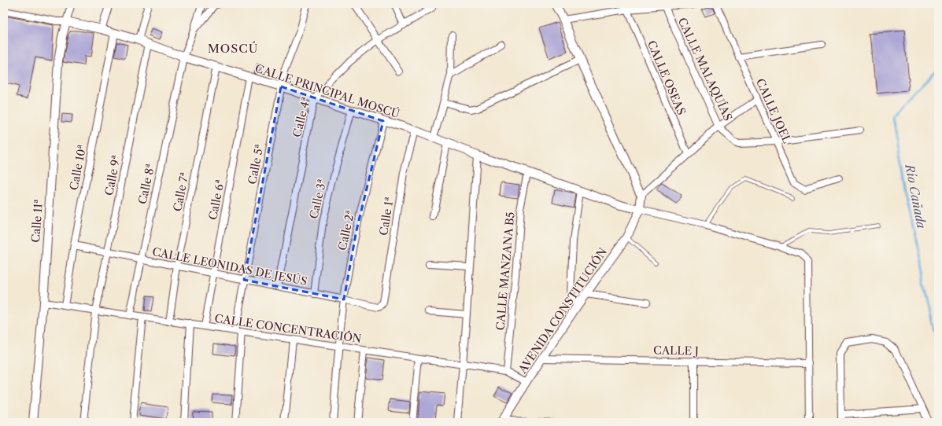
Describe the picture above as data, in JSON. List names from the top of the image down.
{
  "streets": {
    "street": [
      "CALLE MALAQUÍAS",
      "CALLE OSEAS",
      "CALLE PRINCIPAL MOSCÚ",
      "CALLE JOEL",
      "Calle 4ª",
      "Calle 5ª",
      "Calle 10ª",
      "Calle 9ª",
      "Calle 8ª",
      "Calle 7ª",
      "Calle 3ª",
      "Calle 6ª",
      "Calle 1ª",
      "Calle 11ª",
      "Calle 2ª",
      "CALLE LEONIDAS DE JESÚS",
      "CALLE MANZANA B5",
      "AVENIDA CONSTITUCIÓN",
      "CALLE CONCENTRACIÓN",
      "CALLE J"
    ]
  },
  "crossings": [
    ["CALLE MALAQUÍAS", "CALLE JOEL"],
    ["CALLE PRINCIPAL MOSCÚ", "Calle 4ª"],
    ["CALLE PRINCIPAL MOSCÚ", "Calle 5ª"],
    ["CALLE PRINCIPAL MOSCÚ", "Calle 10ª"],
    ["CALLE PRINCIPAL MOSCÚ", "Calle 9ª"],
    ["CALLE PRINCIPAL MOSCÚ", "Calle 8ª"],
    ["CALLE PRINCIPAL MOSCÚ", "Calle 7ª"],
    ["CALLE PRINCIPAL MOSCÚ", "Calle 3ª"],
    ["CALLE PRINCIPAL MOSCÚ", "Calle 6ª"],
    ["CALLE PRINCIPAL MOSCÚ", "Calle 1ª"],
    ["CALLE PRINCIPAL MOSCÚ", "Calle 11ª"],
    ["CALLE PRINCIPAL MOSCÚ", "Calle 2ª"],
    ["CALLE PRINCIPAL MOSCÚ", "CALLE MANZANA B5"],
    ["CALLE PRINCIPAL MOSCÚ", "AVENIDA CONSTITUCIÓN"],
    ["Calle 4ª", "CALLE LEONIDAS DE JESÚS"],
    ["Calle 5ª", "CALLE LEONIDAS DE JESÚS"],
    ["Calle 5ª", "CALLE CONCENTRACIÓN"],
    ["Calle 10ª", "CALLE LEONIDAS DE JESÚS"],
    ["Calle 10ª", "CALLE CONCENTRACIÓN"],
    ["Calle 9ª", "CALLE LEONIDAS DE JESÚS"],
    ["Calle 9ª", "CALLE CONCENTRACIÓN"],
    ["Calle 8ª", "CALLE LEONIDAS DE JESÚS"],
    ["Calle 8ª", "CALLE CONCENTRACIÓN"],
    ["Calle 7ª", "CALLE LEONIDAS DE JESÚS"],
    ["Calle 7ª", "CALLE CONCENTRACIÓN"],
    ["Calle 3ª", "CALLE LEONIDAS DE JESÚS"],
    ["Calle 6ª", "CALLE LEONIDAS DE JESÚS"],
    ["Calle 6ª", "CALLE CONCENTRACIÓN"],
    ["Calle 1ª", "CALLE LEONIDAS DE JESÚS"],
    ["Calle 11ª", "CALLE CONCENTRACIÓN"],
    ["Calle 2ª", "CALLE LEONIDAS DE JESÚS"],
    ["Calle 2ª", "CALLE CONCENTRACIÓN"],
    ["CALLE MANZANA B5", "CALLE CONCENTRACIÓN"],
    ["AVENIDA CONSTITUCIÓN", "CALLE CONCENTRACIÓN"],
    ["AVENIDA CONSTITUCIÓN", "CALLE J"]
  ],
  "districts": ["MOSCÚ"],
  "water": ["Río Cañada"]
}
